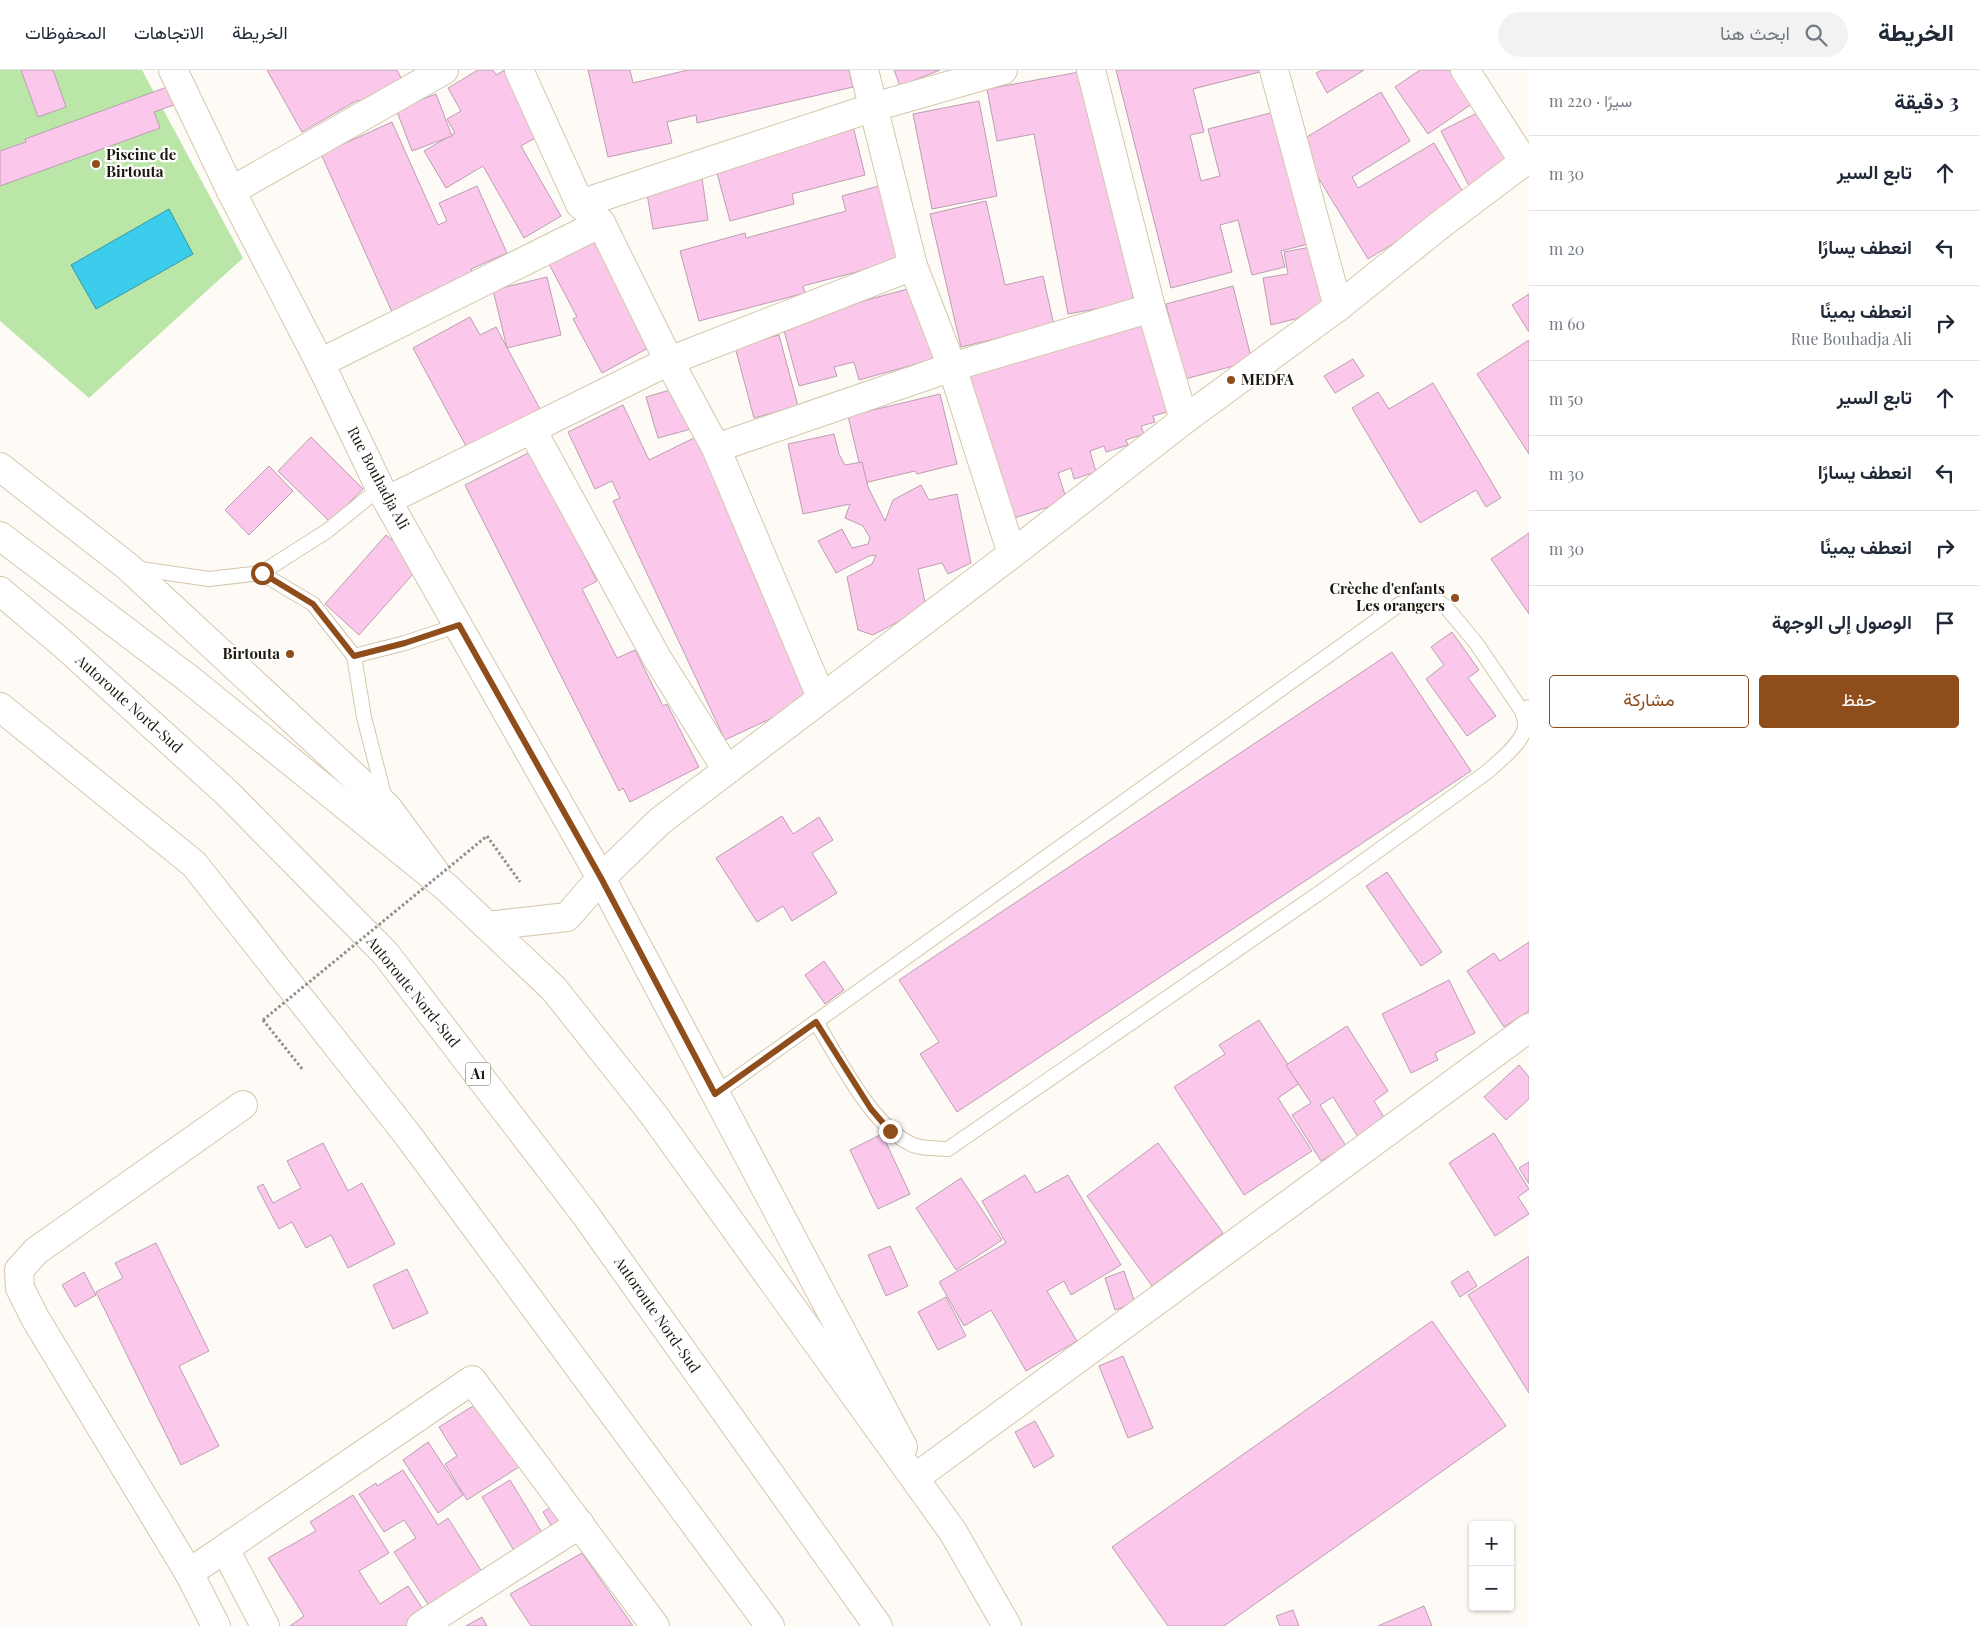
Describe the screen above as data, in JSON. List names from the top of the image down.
{
  "streets": {
    "main road": ["Rue Bouhadja Ali", "Autoroute Nord-Sud", "A1"]
  },
  "places": [
    "Piscine de Birtouta",
    "MEDFA",
    "Crèche d'enfants Les orangers",
    "Birtouta"
  ],
  "page": {
    "header": "الخريطة",
    "search": "ابحث هنا",
    "nav": ["الخريطة", "الاتجاهات", "المحفوظات"],
    "heading": ["3 دقيقة", "سيرًا · 220 m"],
    "list": [
      ["تابع السير", "30 m"],
      ["انعطف يسارًا", "20 m"],
      ["انعطف يمينًا", "Rue Bouhadja Ali", "60 m"],
      ["تابع السير", "50 m"],
      ["انعطف يسارًا", "30 m"],
      ["انعطف يمينًا", "30 m"],
      "الوصول إلى الوجهة"
    ],
    "buttons": ["حفظ", "مشاركة"],
    "map_buttons": ["+", "−"]
  }
}
